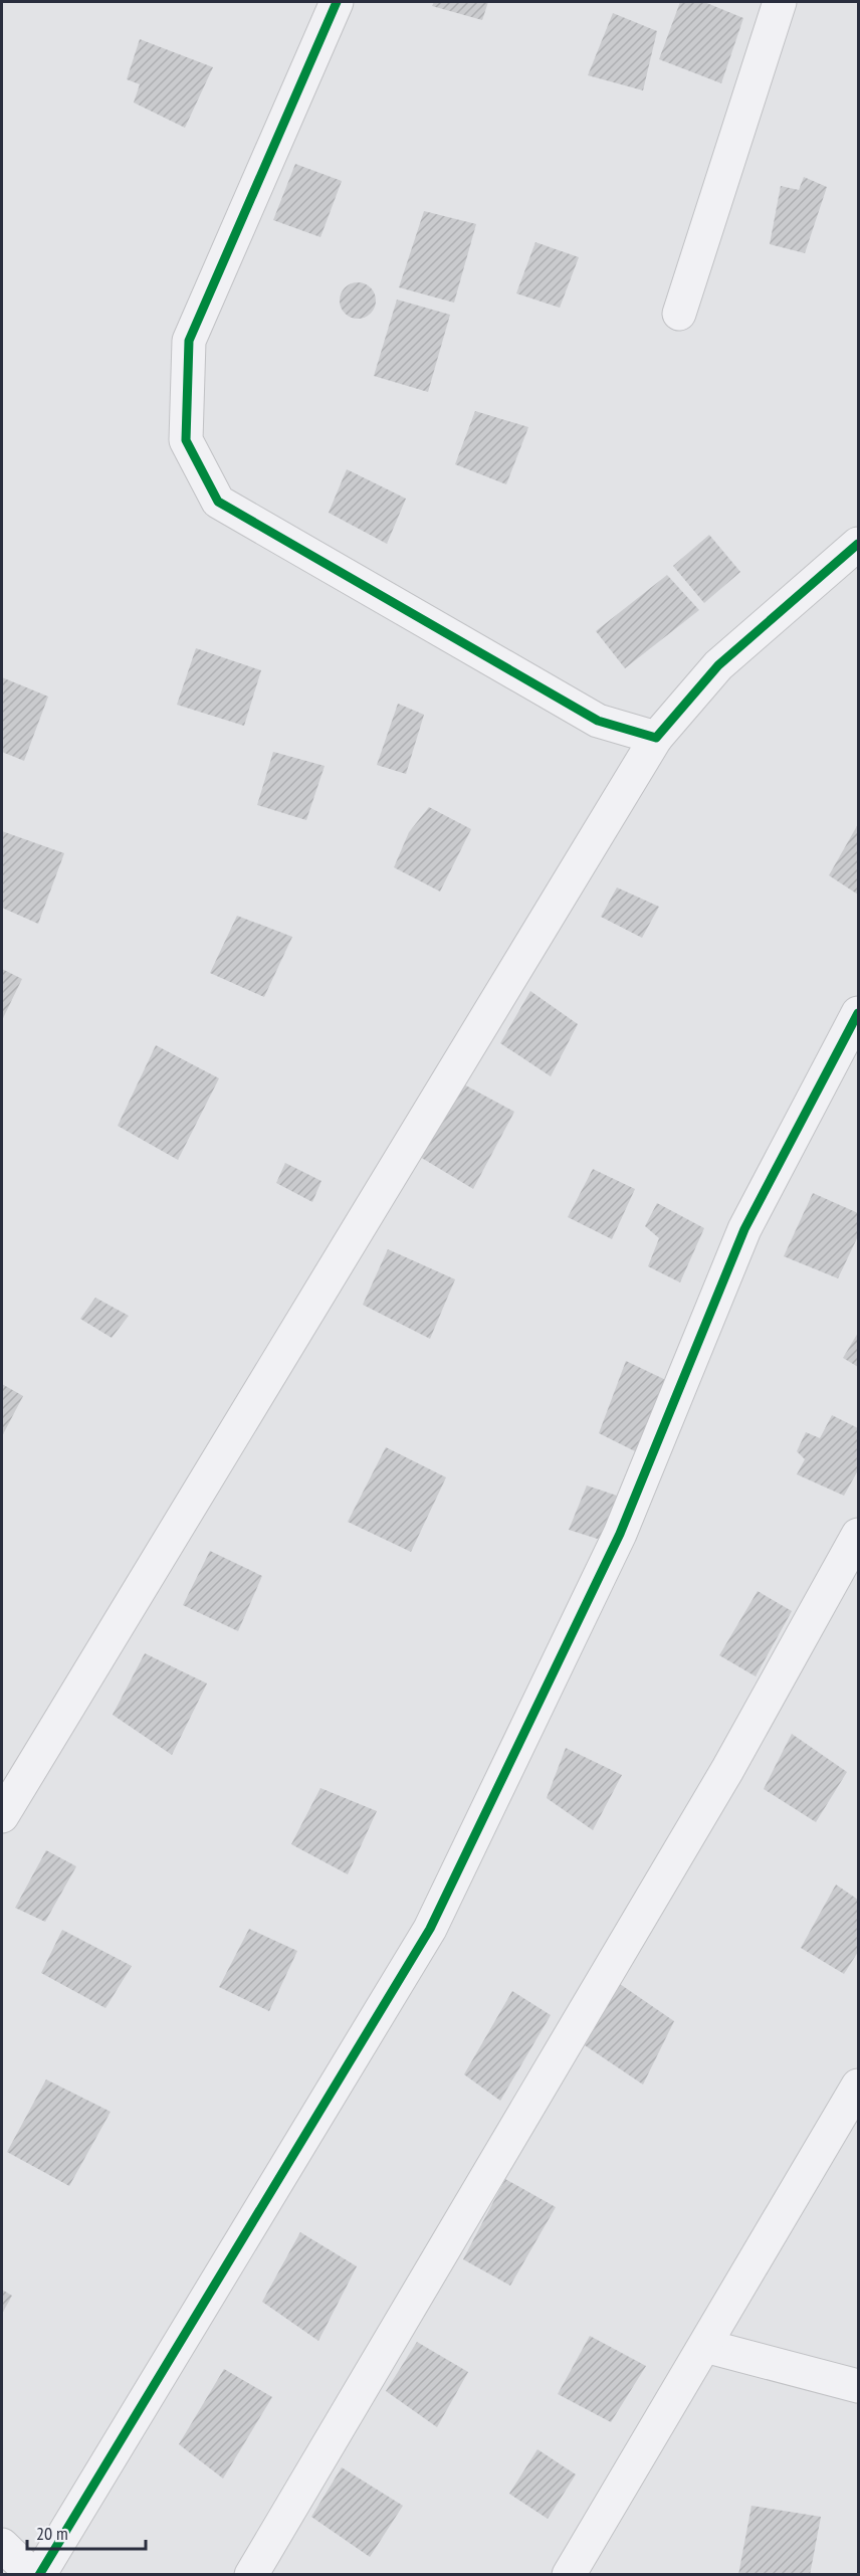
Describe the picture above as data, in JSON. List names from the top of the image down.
{
  "scale_bar": "20 m"
}
